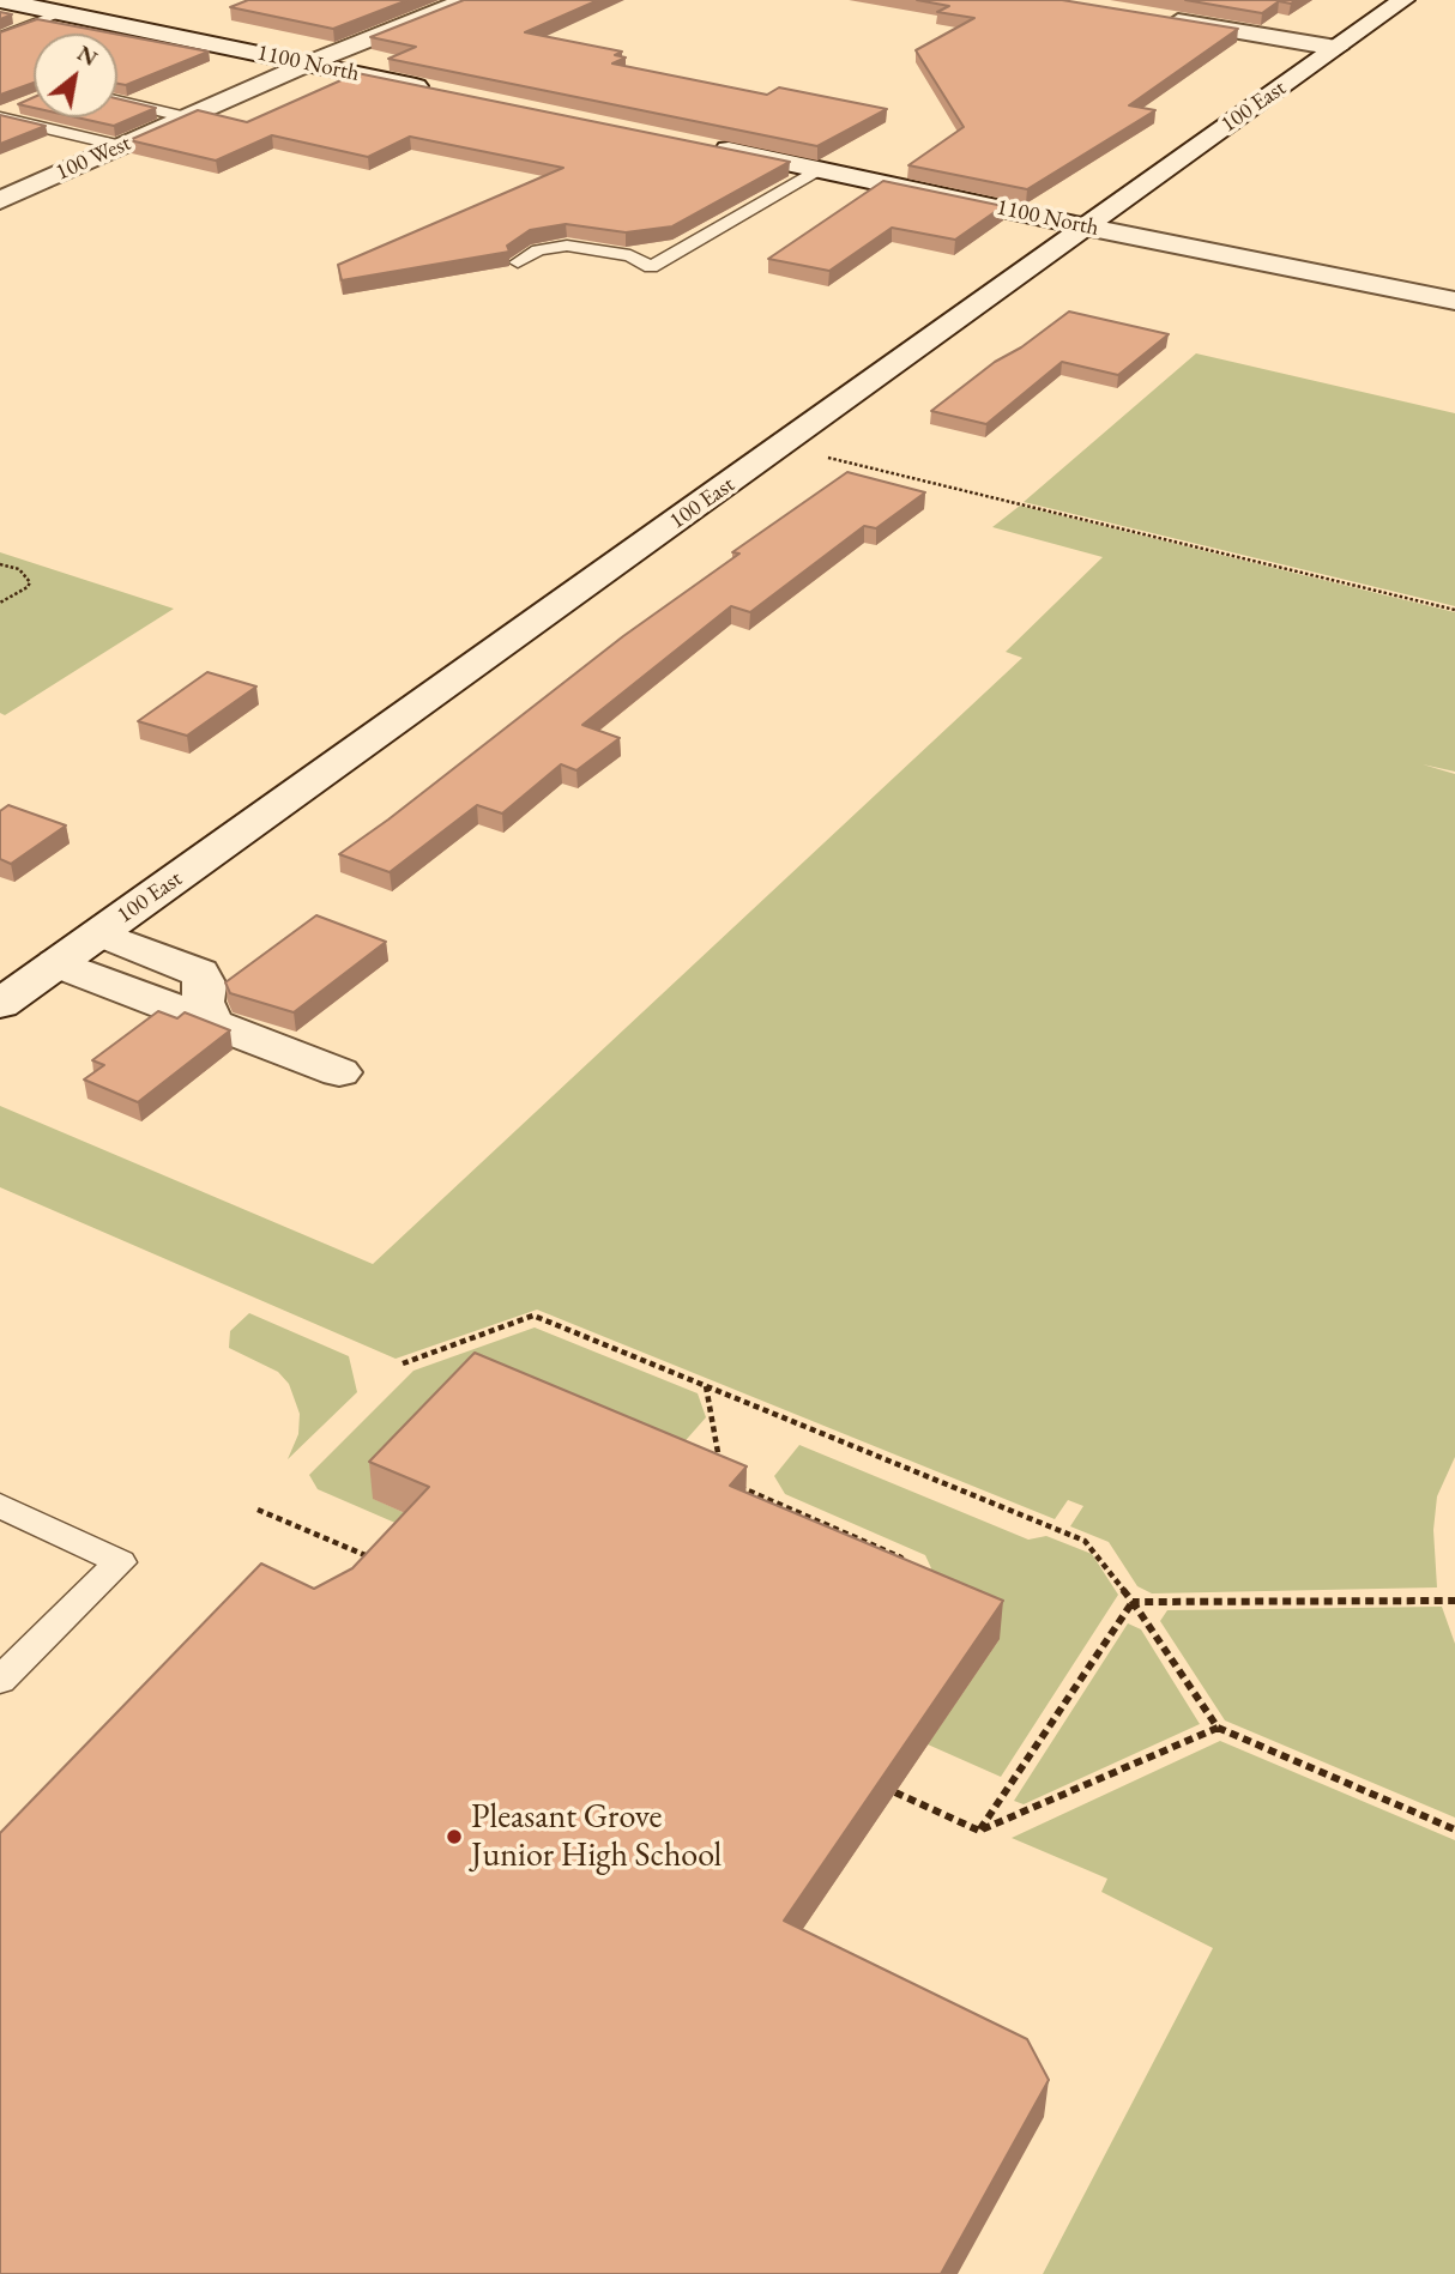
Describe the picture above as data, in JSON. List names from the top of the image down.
{
  "streets": {
    "main road": ["1100 North", "100 East", "100 West"]
  },
  "crossings": [
    ["1100 North", "100 East"],
    ["1100 North", "100 West"]
  ],
  "places": ["Pleasant Grove Junior High School"],
  "north": "top right"
}
